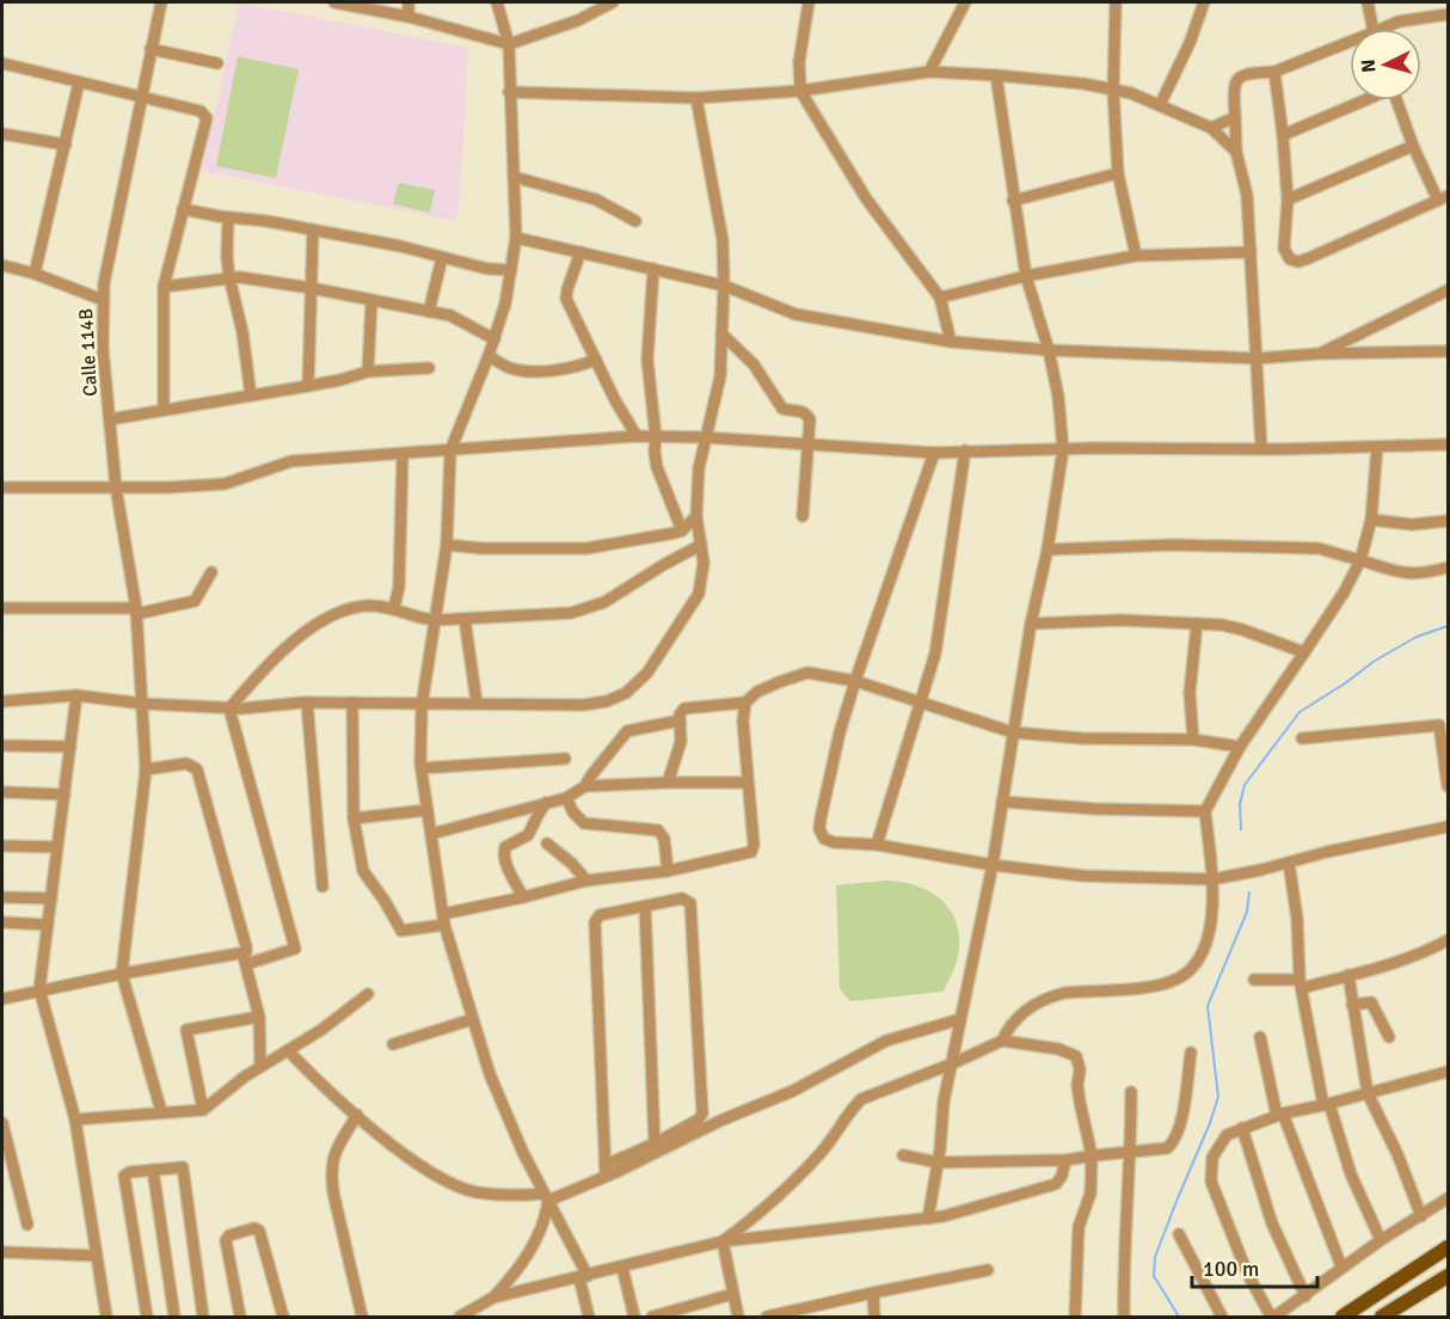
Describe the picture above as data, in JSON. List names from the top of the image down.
{
  "streets": {
    "street": ["Calle 114B"]
  },
  "scale_bar": "100 m",
  "north": "left"
}
